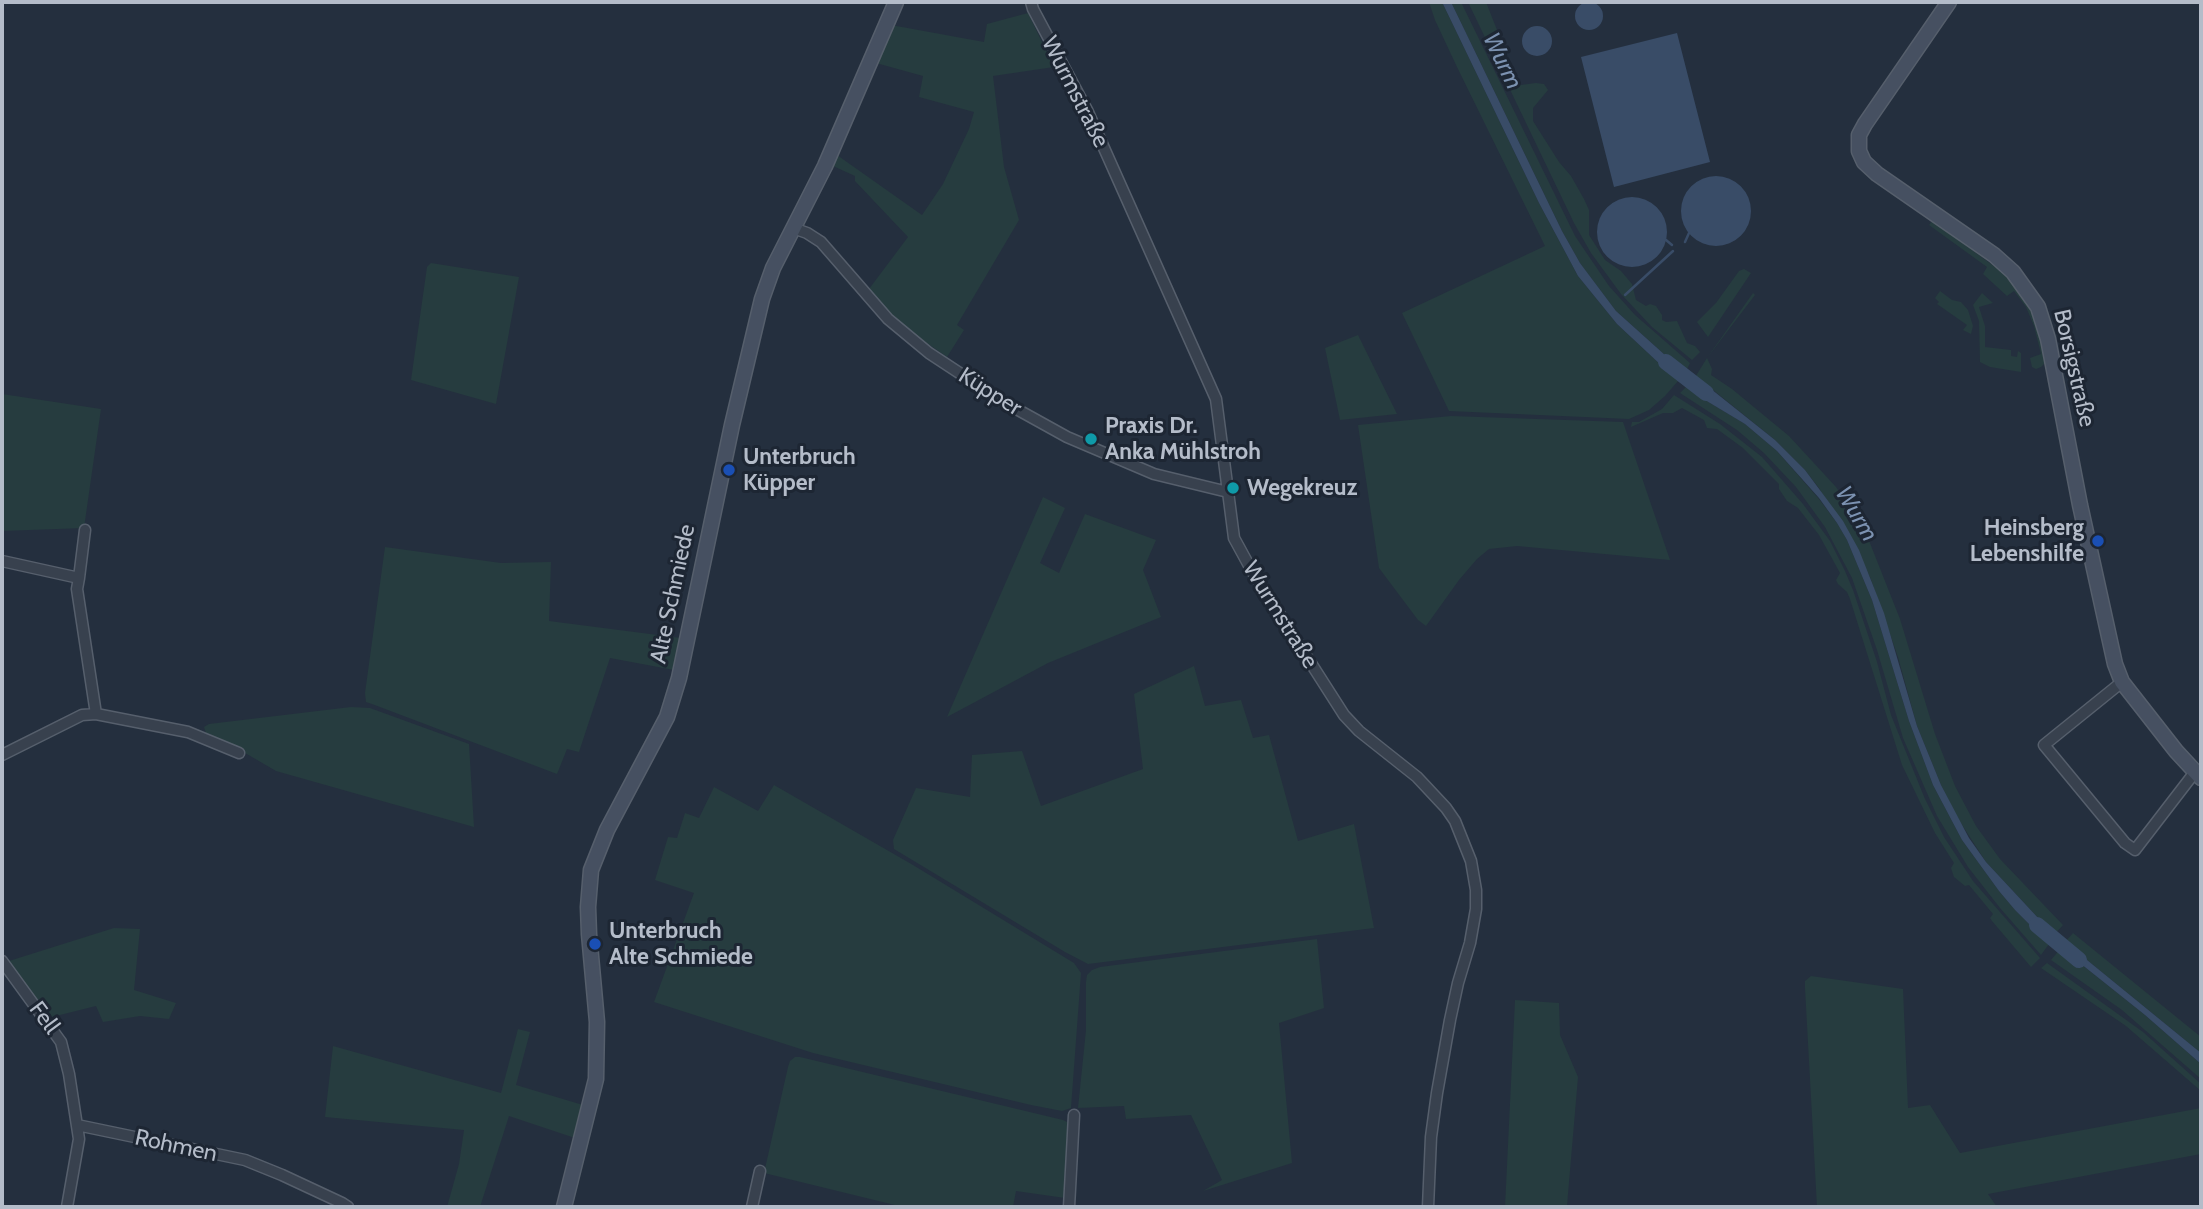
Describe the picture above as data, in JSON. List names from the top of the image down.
{
  "streets": {
    "street": [
      "Wurmstraße",
      "Borsigstraße",
      "Küpper",
      "Alte Schmiede",
      "Fell",
      "Rohmen"
    ]
  },
  "crossings": [
    ["Wurmstraße", "Küpper"],
    ["Küpper", "Alte Schmiede"],
    ["Fell", "Rohmen"]
  ],
  "water": ["Wurm"],
  "places": [
    "Praxis Dr. Anka Mühlstroh",
    "Unterbruch Küpper",
    "Wegekreuz",
    "Heinsberg Lebenshilfe",
    "Unterbruch Alte Schmiede"
  ]
}
